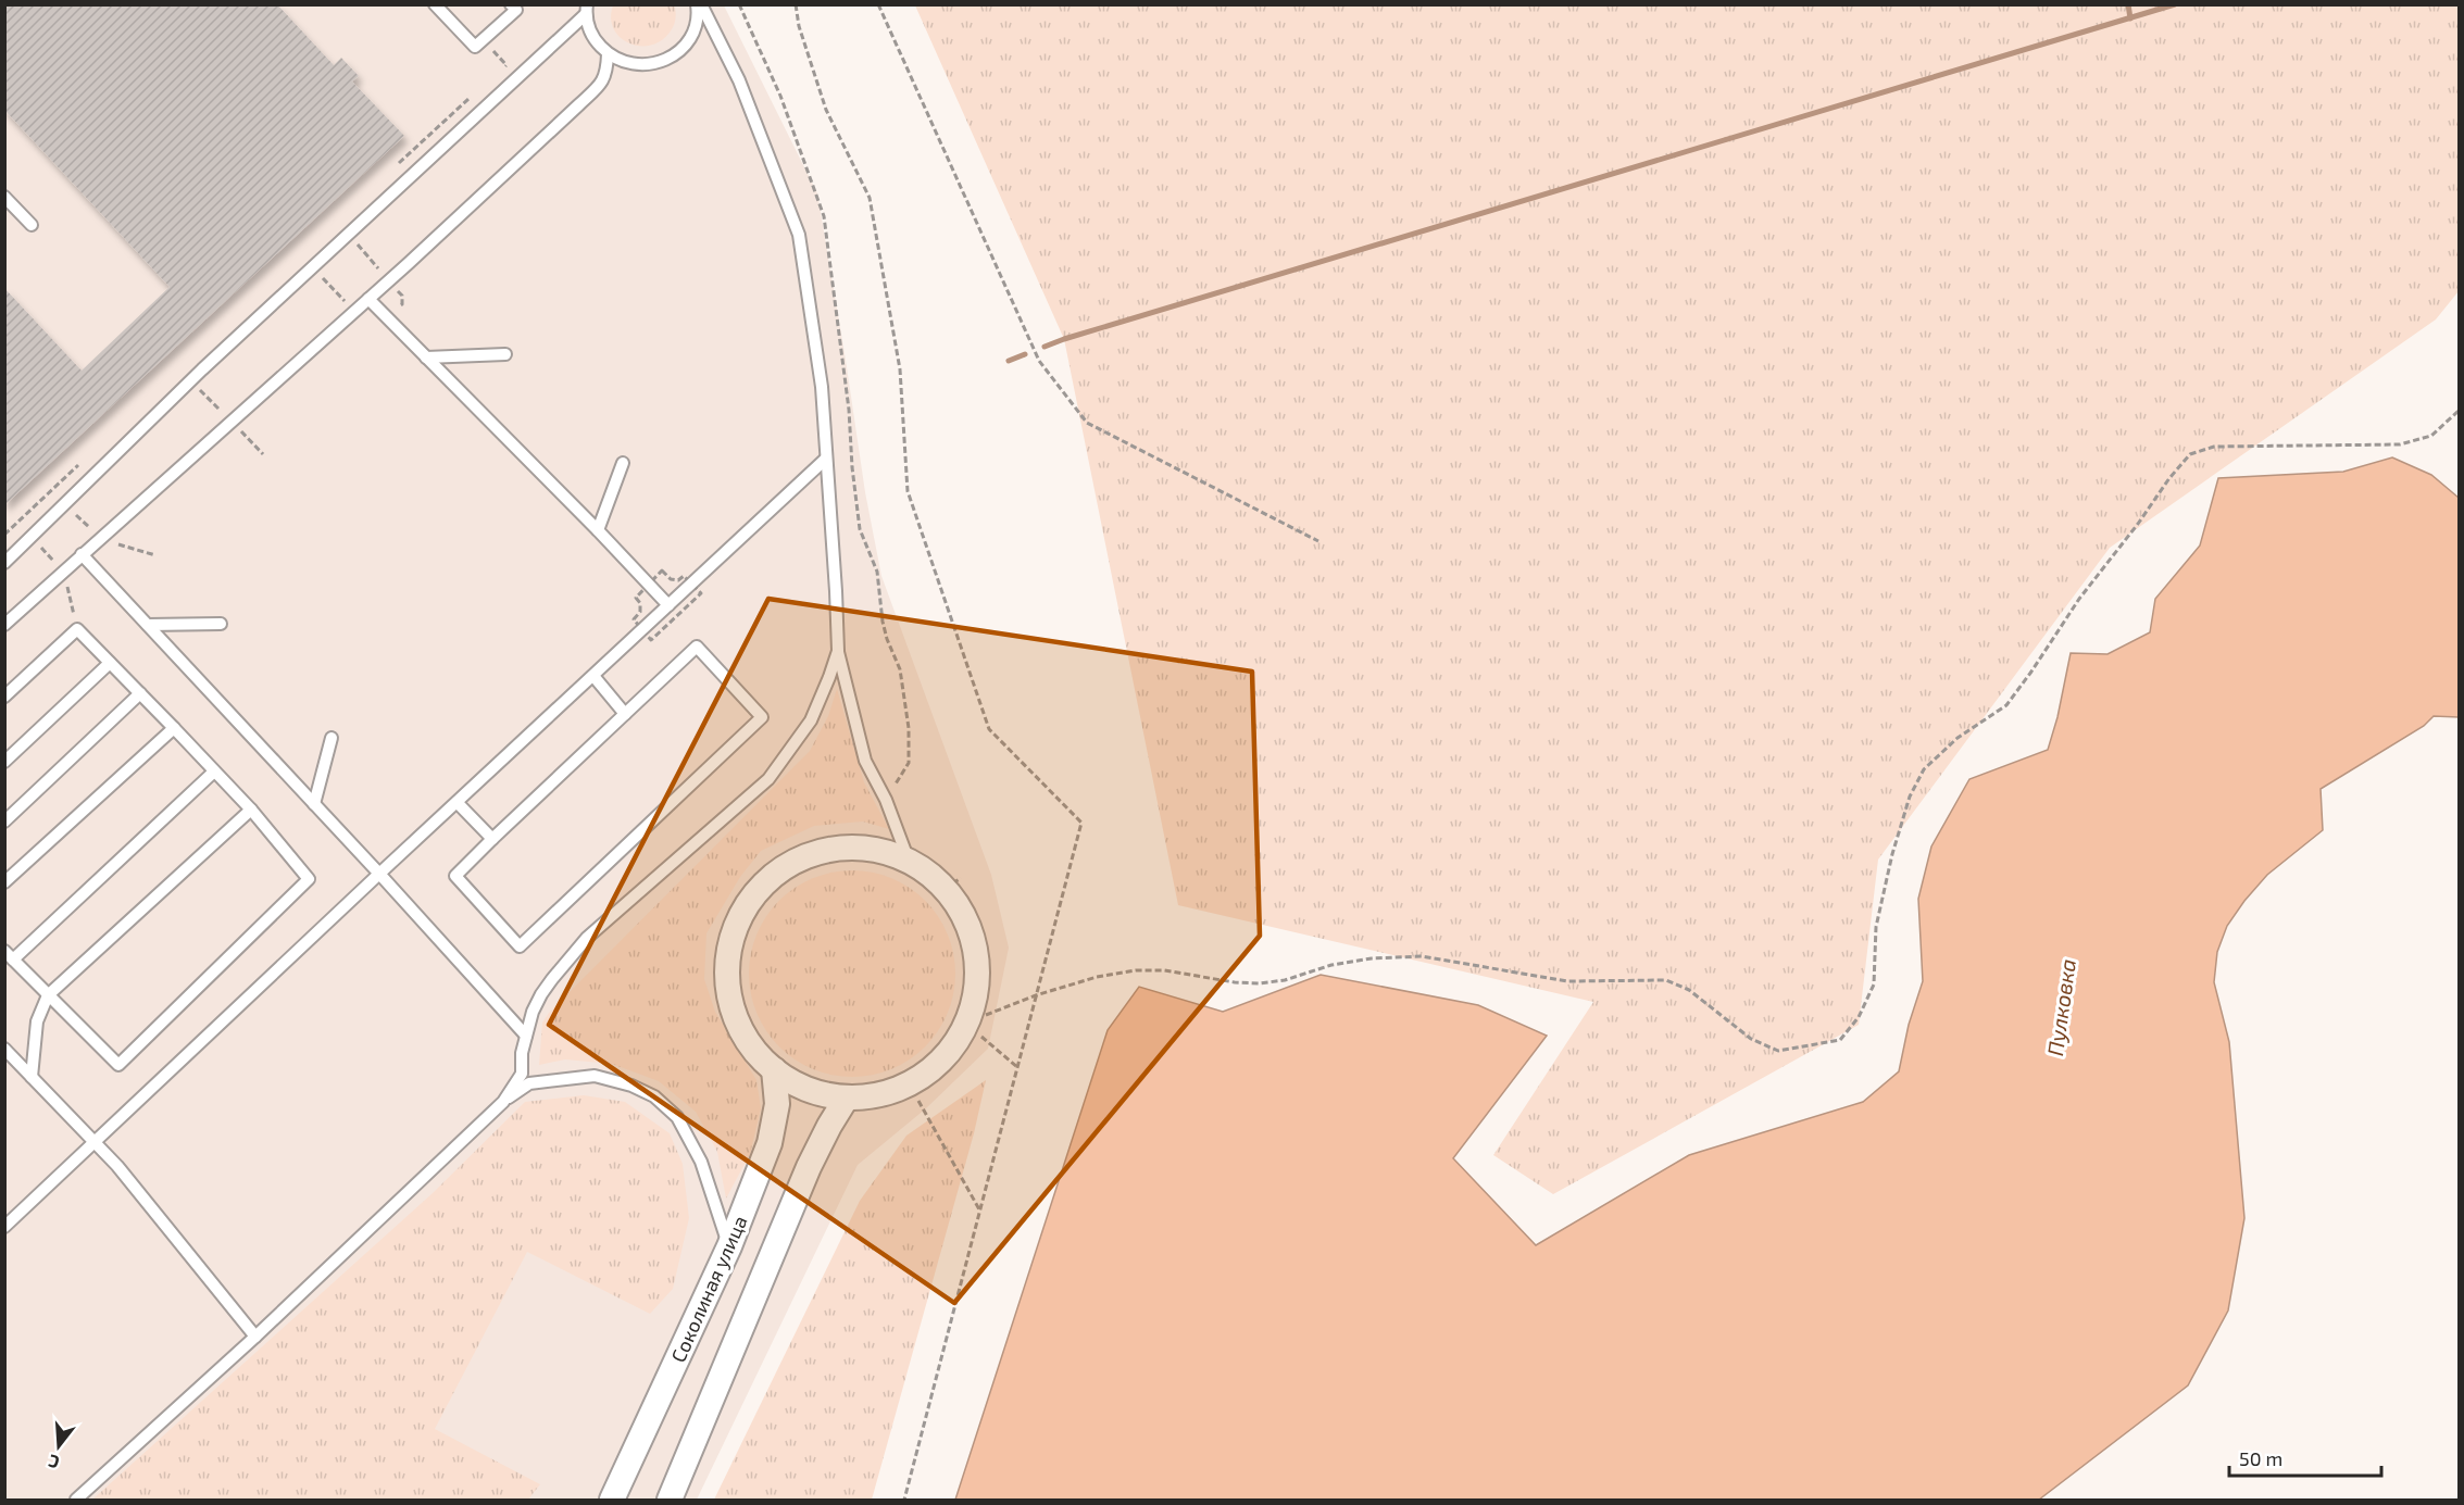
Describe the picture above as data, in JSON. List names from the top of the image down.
{
  "streets": {
    "street": ["Соколиная улица"]
  },
  "water": ["Пулковка"],
  "scale_bar": "50 m",
  "north": "bottom"
}
